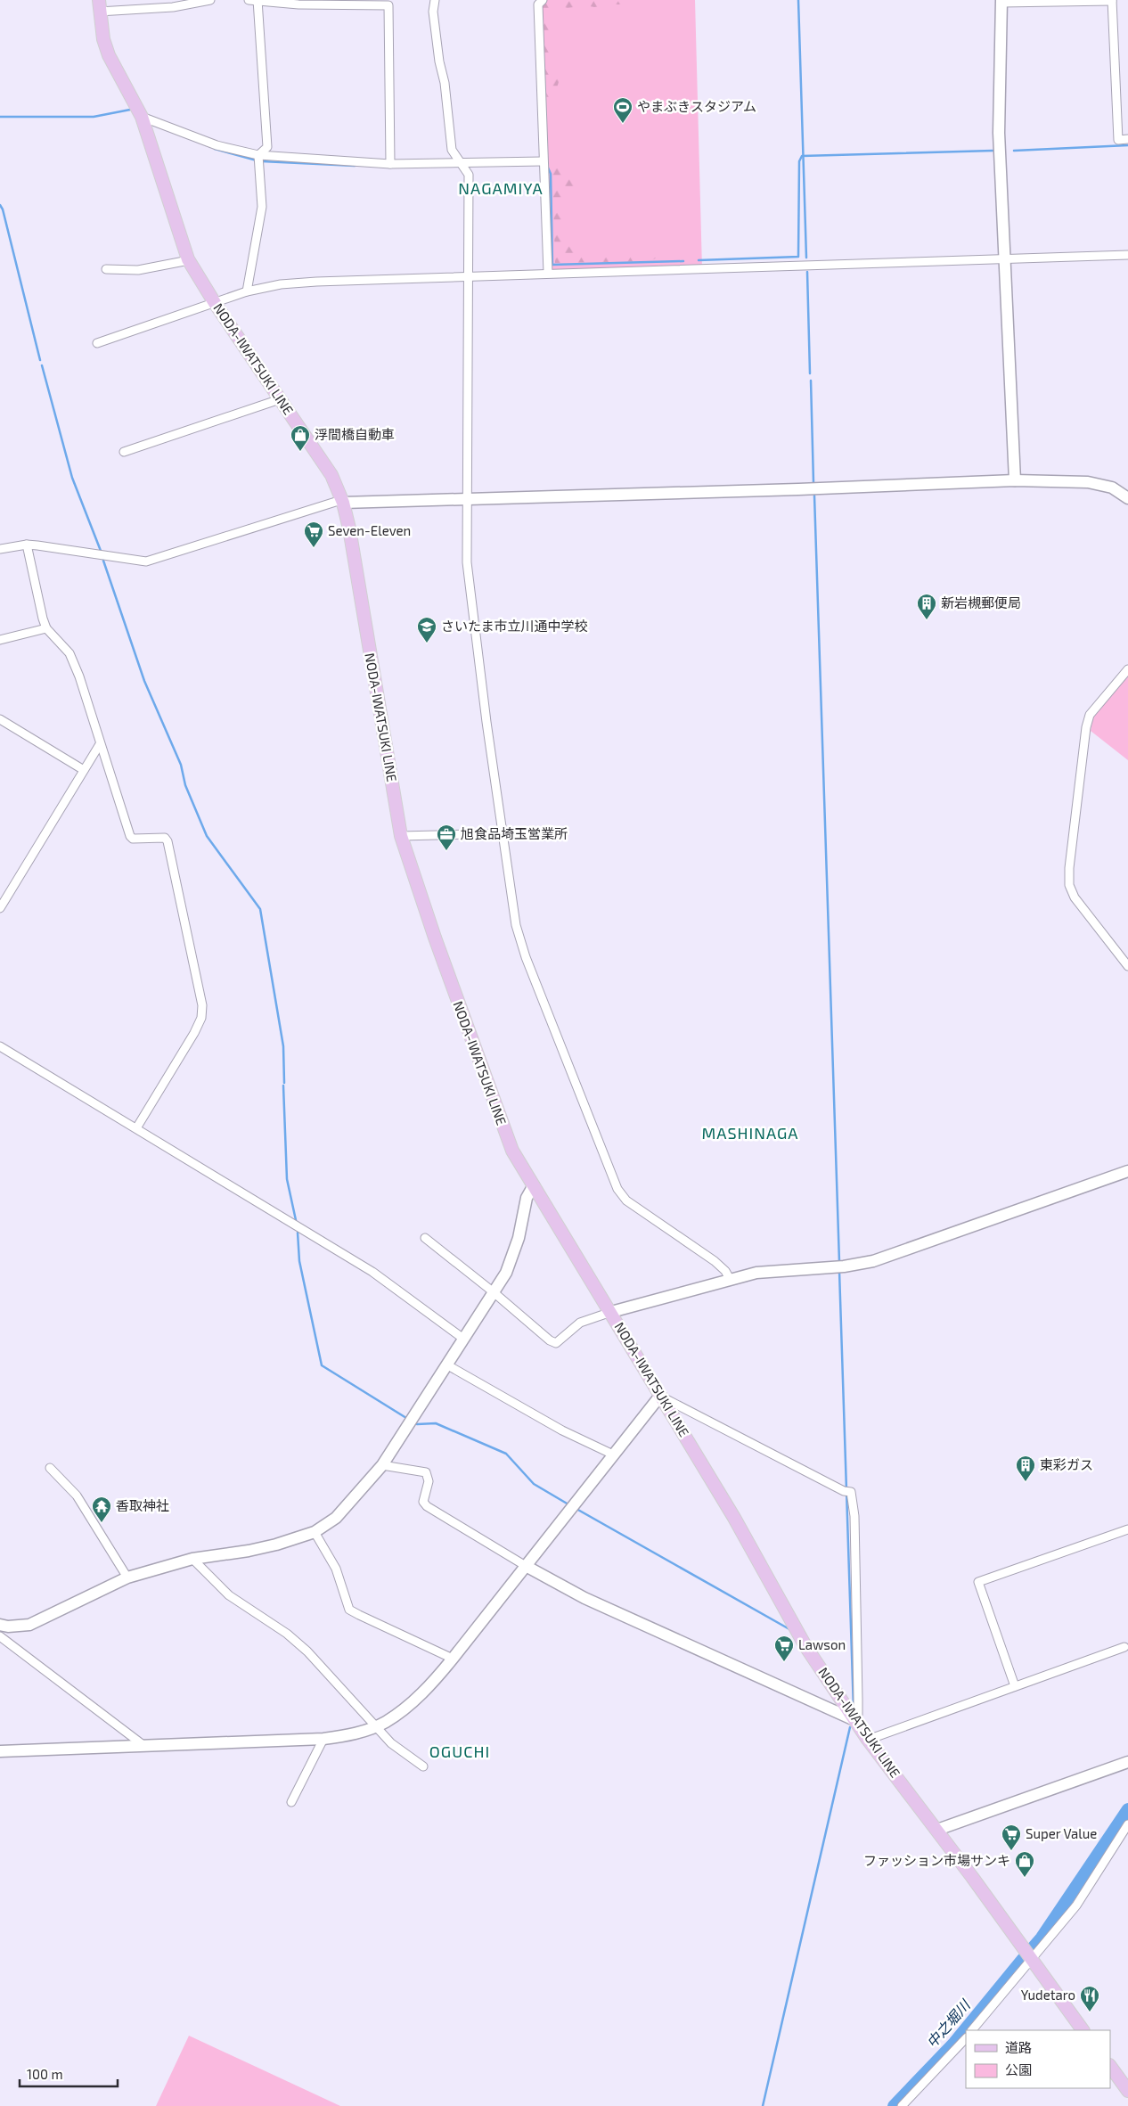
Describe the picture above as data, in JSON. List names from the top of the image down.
{
  "streets": {
    "main road": ["NODA-IWATSUKI LINE"]
  },
  "districts": ["NAGAMIYA", "MASHINAGA", "OGUCHI"],
  "water": ["中之堀川"],
  "places": {
    "sports": ["やまぶきスタジアム"],
    "shop": ["浮間橋自動車", "ファッション市場サンキ"],
    "supermarket": ["Seven-Eleven", "Lawson", "Super Value"],
    "building": ["新岩槻郵便局", "東彩ガス"],
    "school or university": ["さいたま市立川通中学校"],
    "office": ["旭食品埼玉営業所"],
    "temple": ["香取神社"],
    "restaurant": ["Yudetaro"]
  },
  "legend": ["道路", "公園"],
  "scale_bar": "100 m"
}
